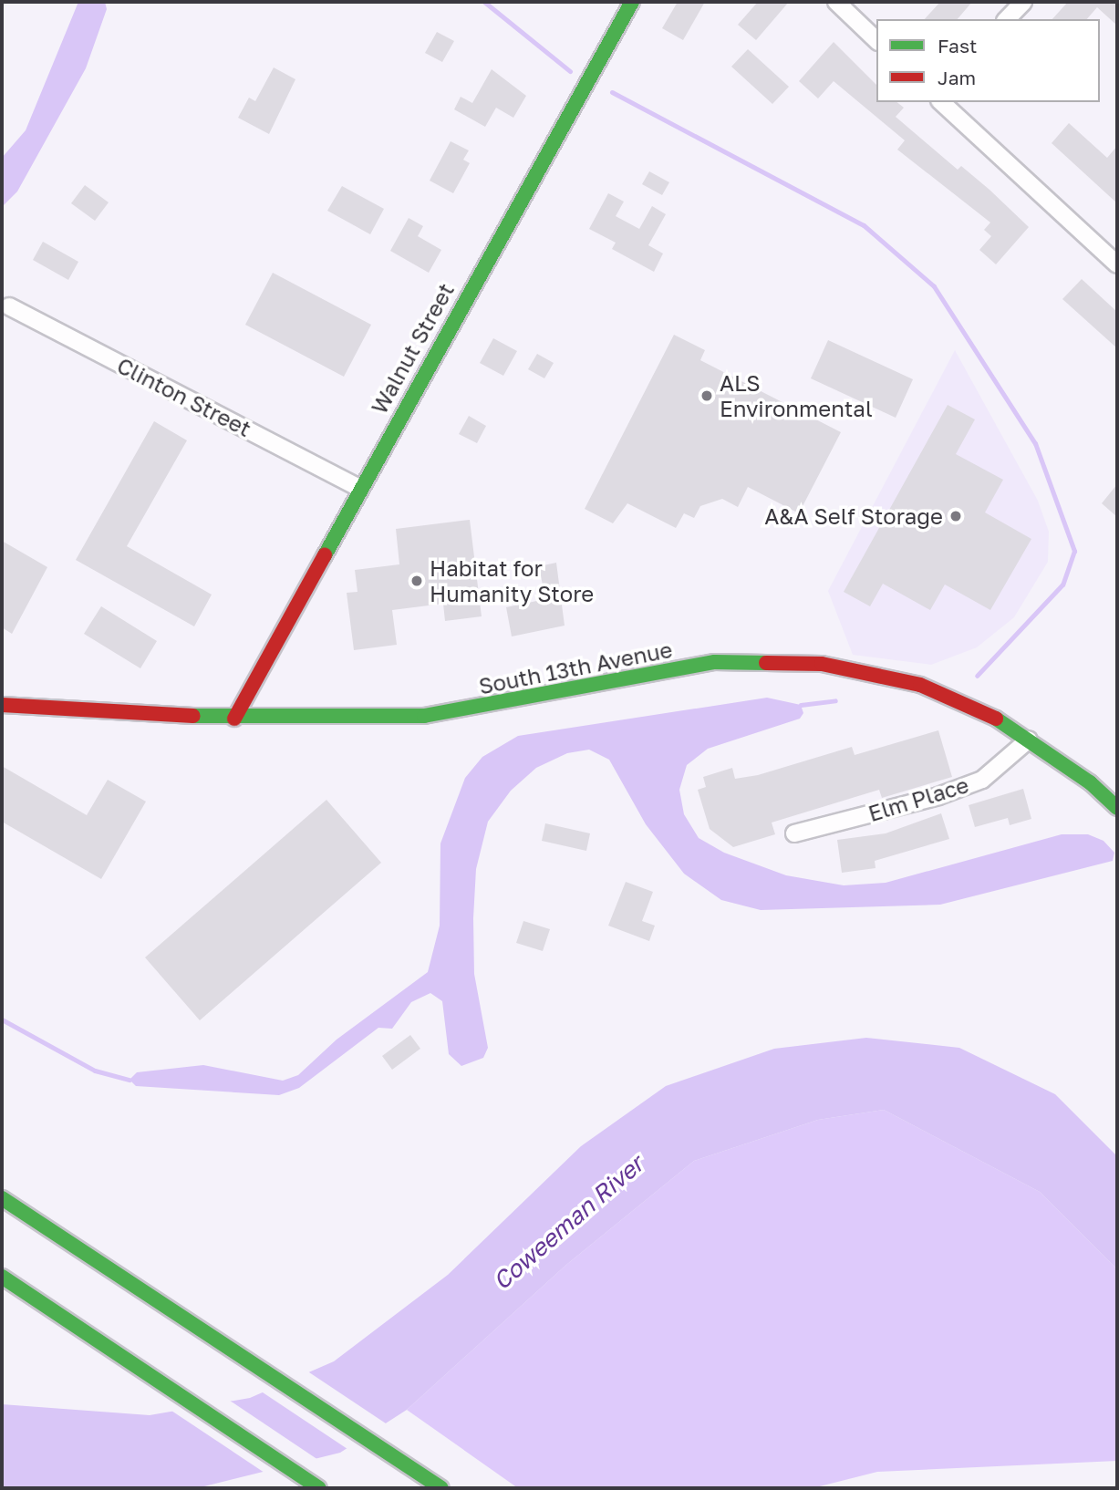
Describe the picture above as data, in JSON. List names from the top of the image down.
{
  "streets": {
    "main road": ["Walnut Street", "South 13th Avenue"],
    "street": ["Clinton Street", "Elm Place"]
  },
  "crossings": [
    ["Walnut Street", "Clinton Street"],
    ["Walnut Street", "South 13th Avenue"],
    ["South 13th Avenue", "Elm Place"]
  ],
  "water": ["Coweeman River"],
  "places": ["ALS Environmental", "A&A Self Storage", "Habitat for Humanity Store"],
  "legend": ["Fast", "Jam"]
}
